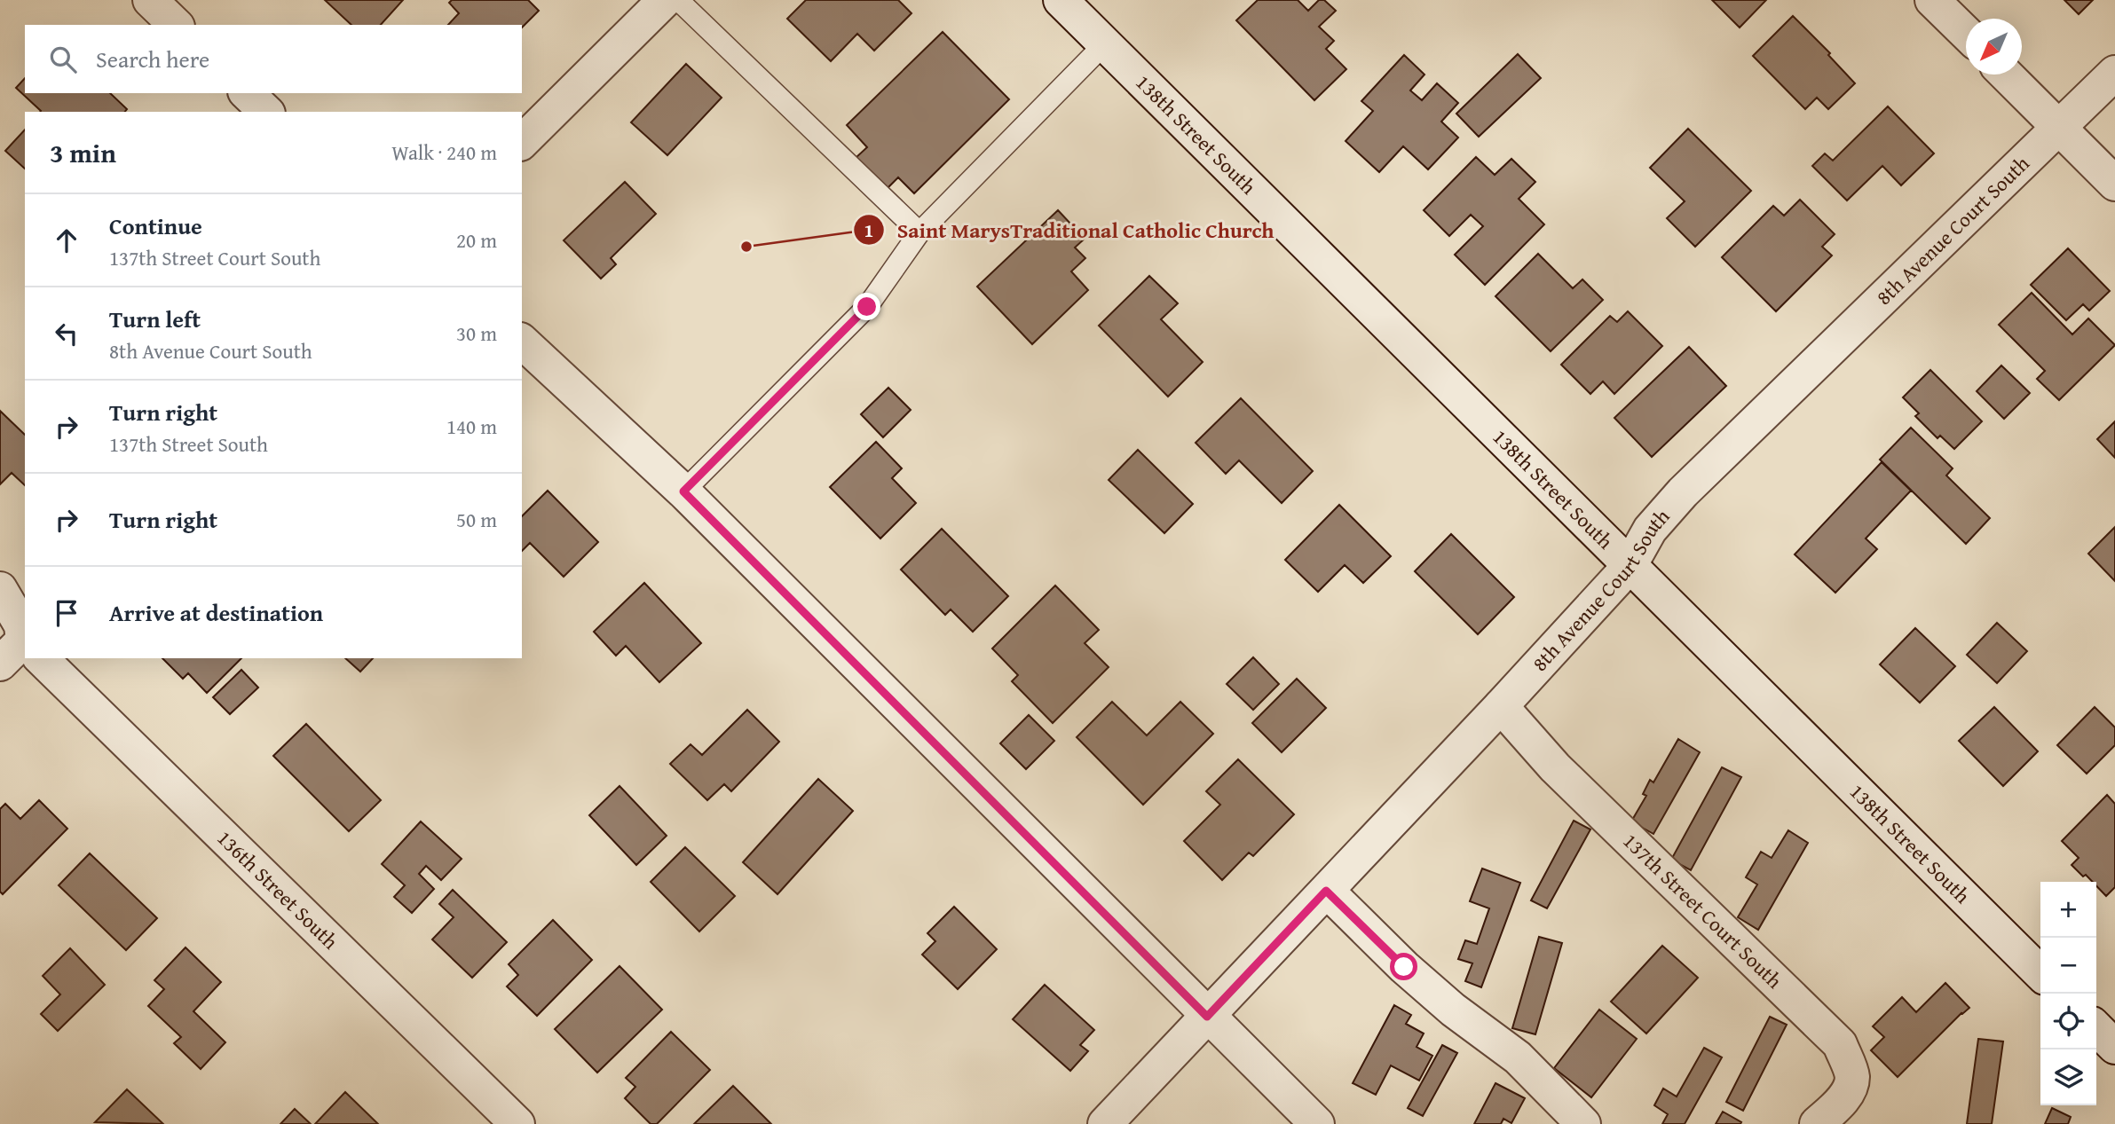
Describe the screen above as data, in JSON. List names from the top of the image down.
{
  "streets": {
    "street": [
      "138th Street South",
      "8th Avenue Court South",
      "136th Street South",
      "137th Street Court South"
    ]
  },
  "crossings": [
    ["138th Street South", "8th Avenue Court South"],
    ["8th Avenue Court South", "137th Street Court South"]
  ],
  "places": ["Saint MarysTraditional Catholic Church"],
  "north": "bottom left",
  "page": {
    "search": "Search here",
    "heading": ["3 min", "Walk · 240 m"],
    "list": [
      ["Continue", "137th Street Court South", "20 m"],
      ["Turn left", "8th Avenue Court South", "30 m"],
      ["Turn right", "137th Street South", "140 m"],
      ["Turn right", "50 m"],
      "Arrive at destination"
    ],
    "map_buttons": ["+", "−"]
  }
}
